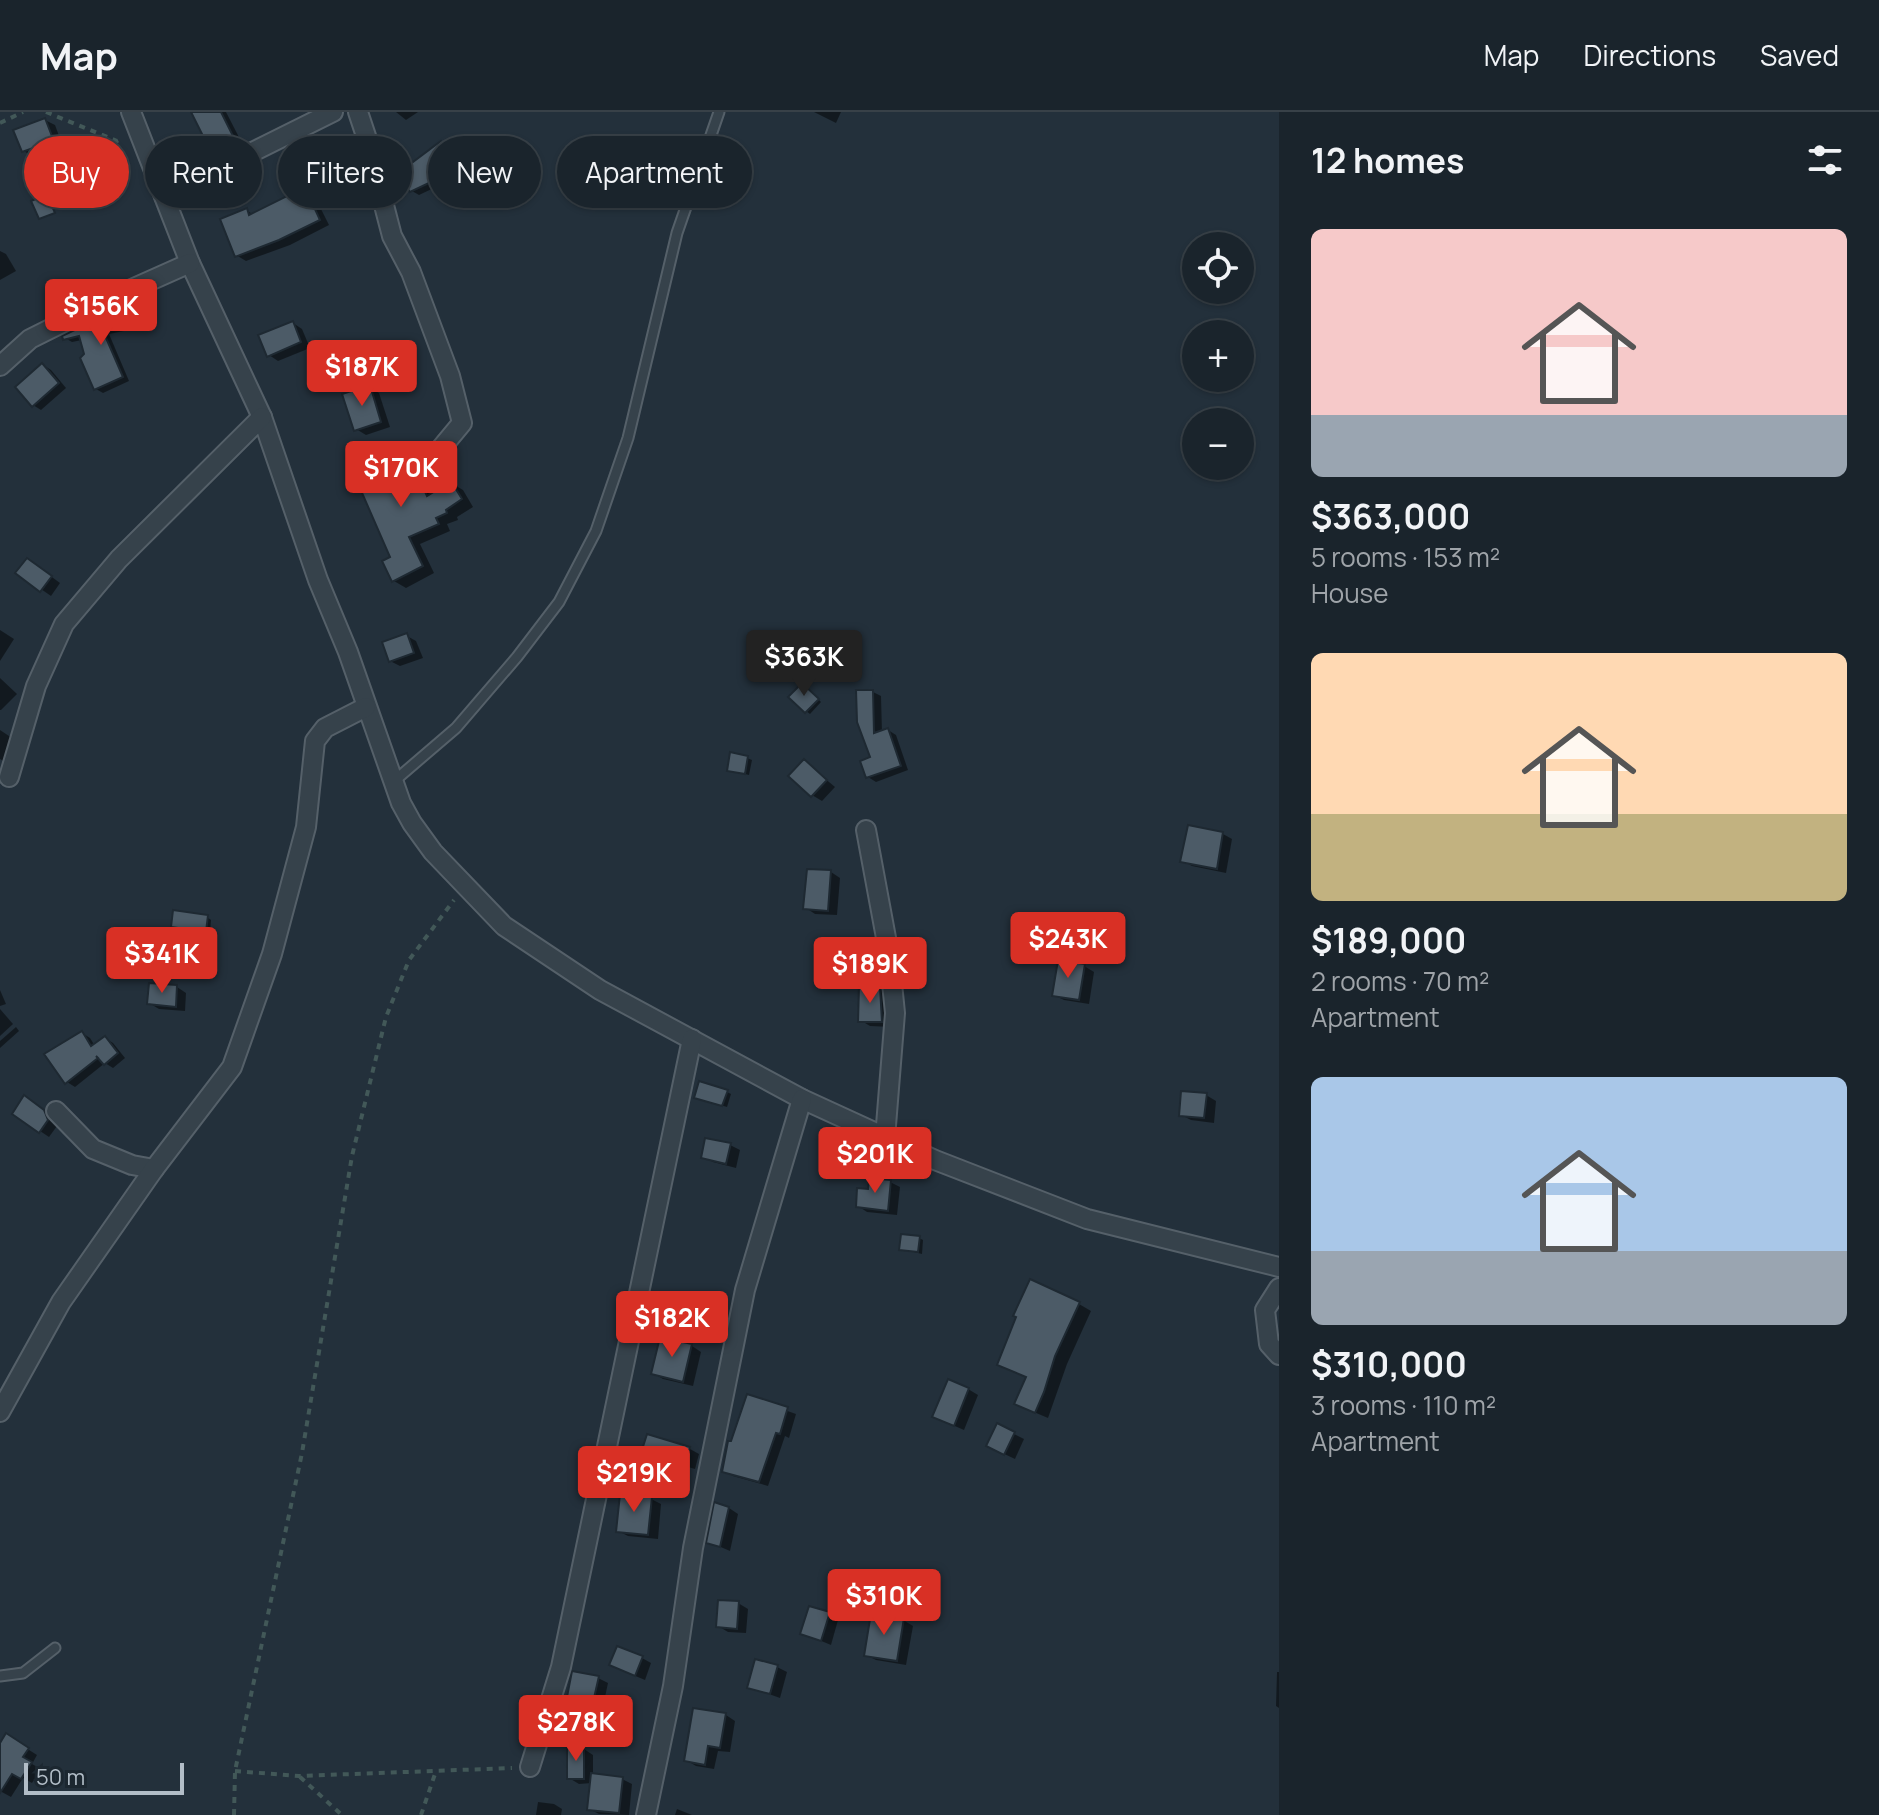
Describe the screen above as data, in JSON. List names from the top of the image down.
{
  "scale_bar": "50 m",
  "page": {
    "header": "Map",
    "nav": ["Map", "Directions", "Saved"],
    "heading": "12 homes",
    "chip": [
      "Buy",
      "Rent",
      "Filters",
      "New",
      "Apartment"
    ],
    "list": [
      {
        "name": "$363,000",
        "note": "5 rooms · 153 m² · House"
      },
      {
        "name": "$189,000",
        "note": "2 rooms · 70 m² · Apartment"
      },
      {
        "name": "$310,000",
        "note": "3 rooms · 110 m² · Apartment"
      }
    ],
    "map_buttons": ["+", "−"],
    "price": [
      "$156K",
      "$187K",
      "$170K",
      "$363K",
      "$243K",
      "$341K",
      "$189K",
      "$201K",
      "$182K",
      "$219K",
      "$310K",
      "$278K"
    ],
    "scale": "50 m"
  }
}
